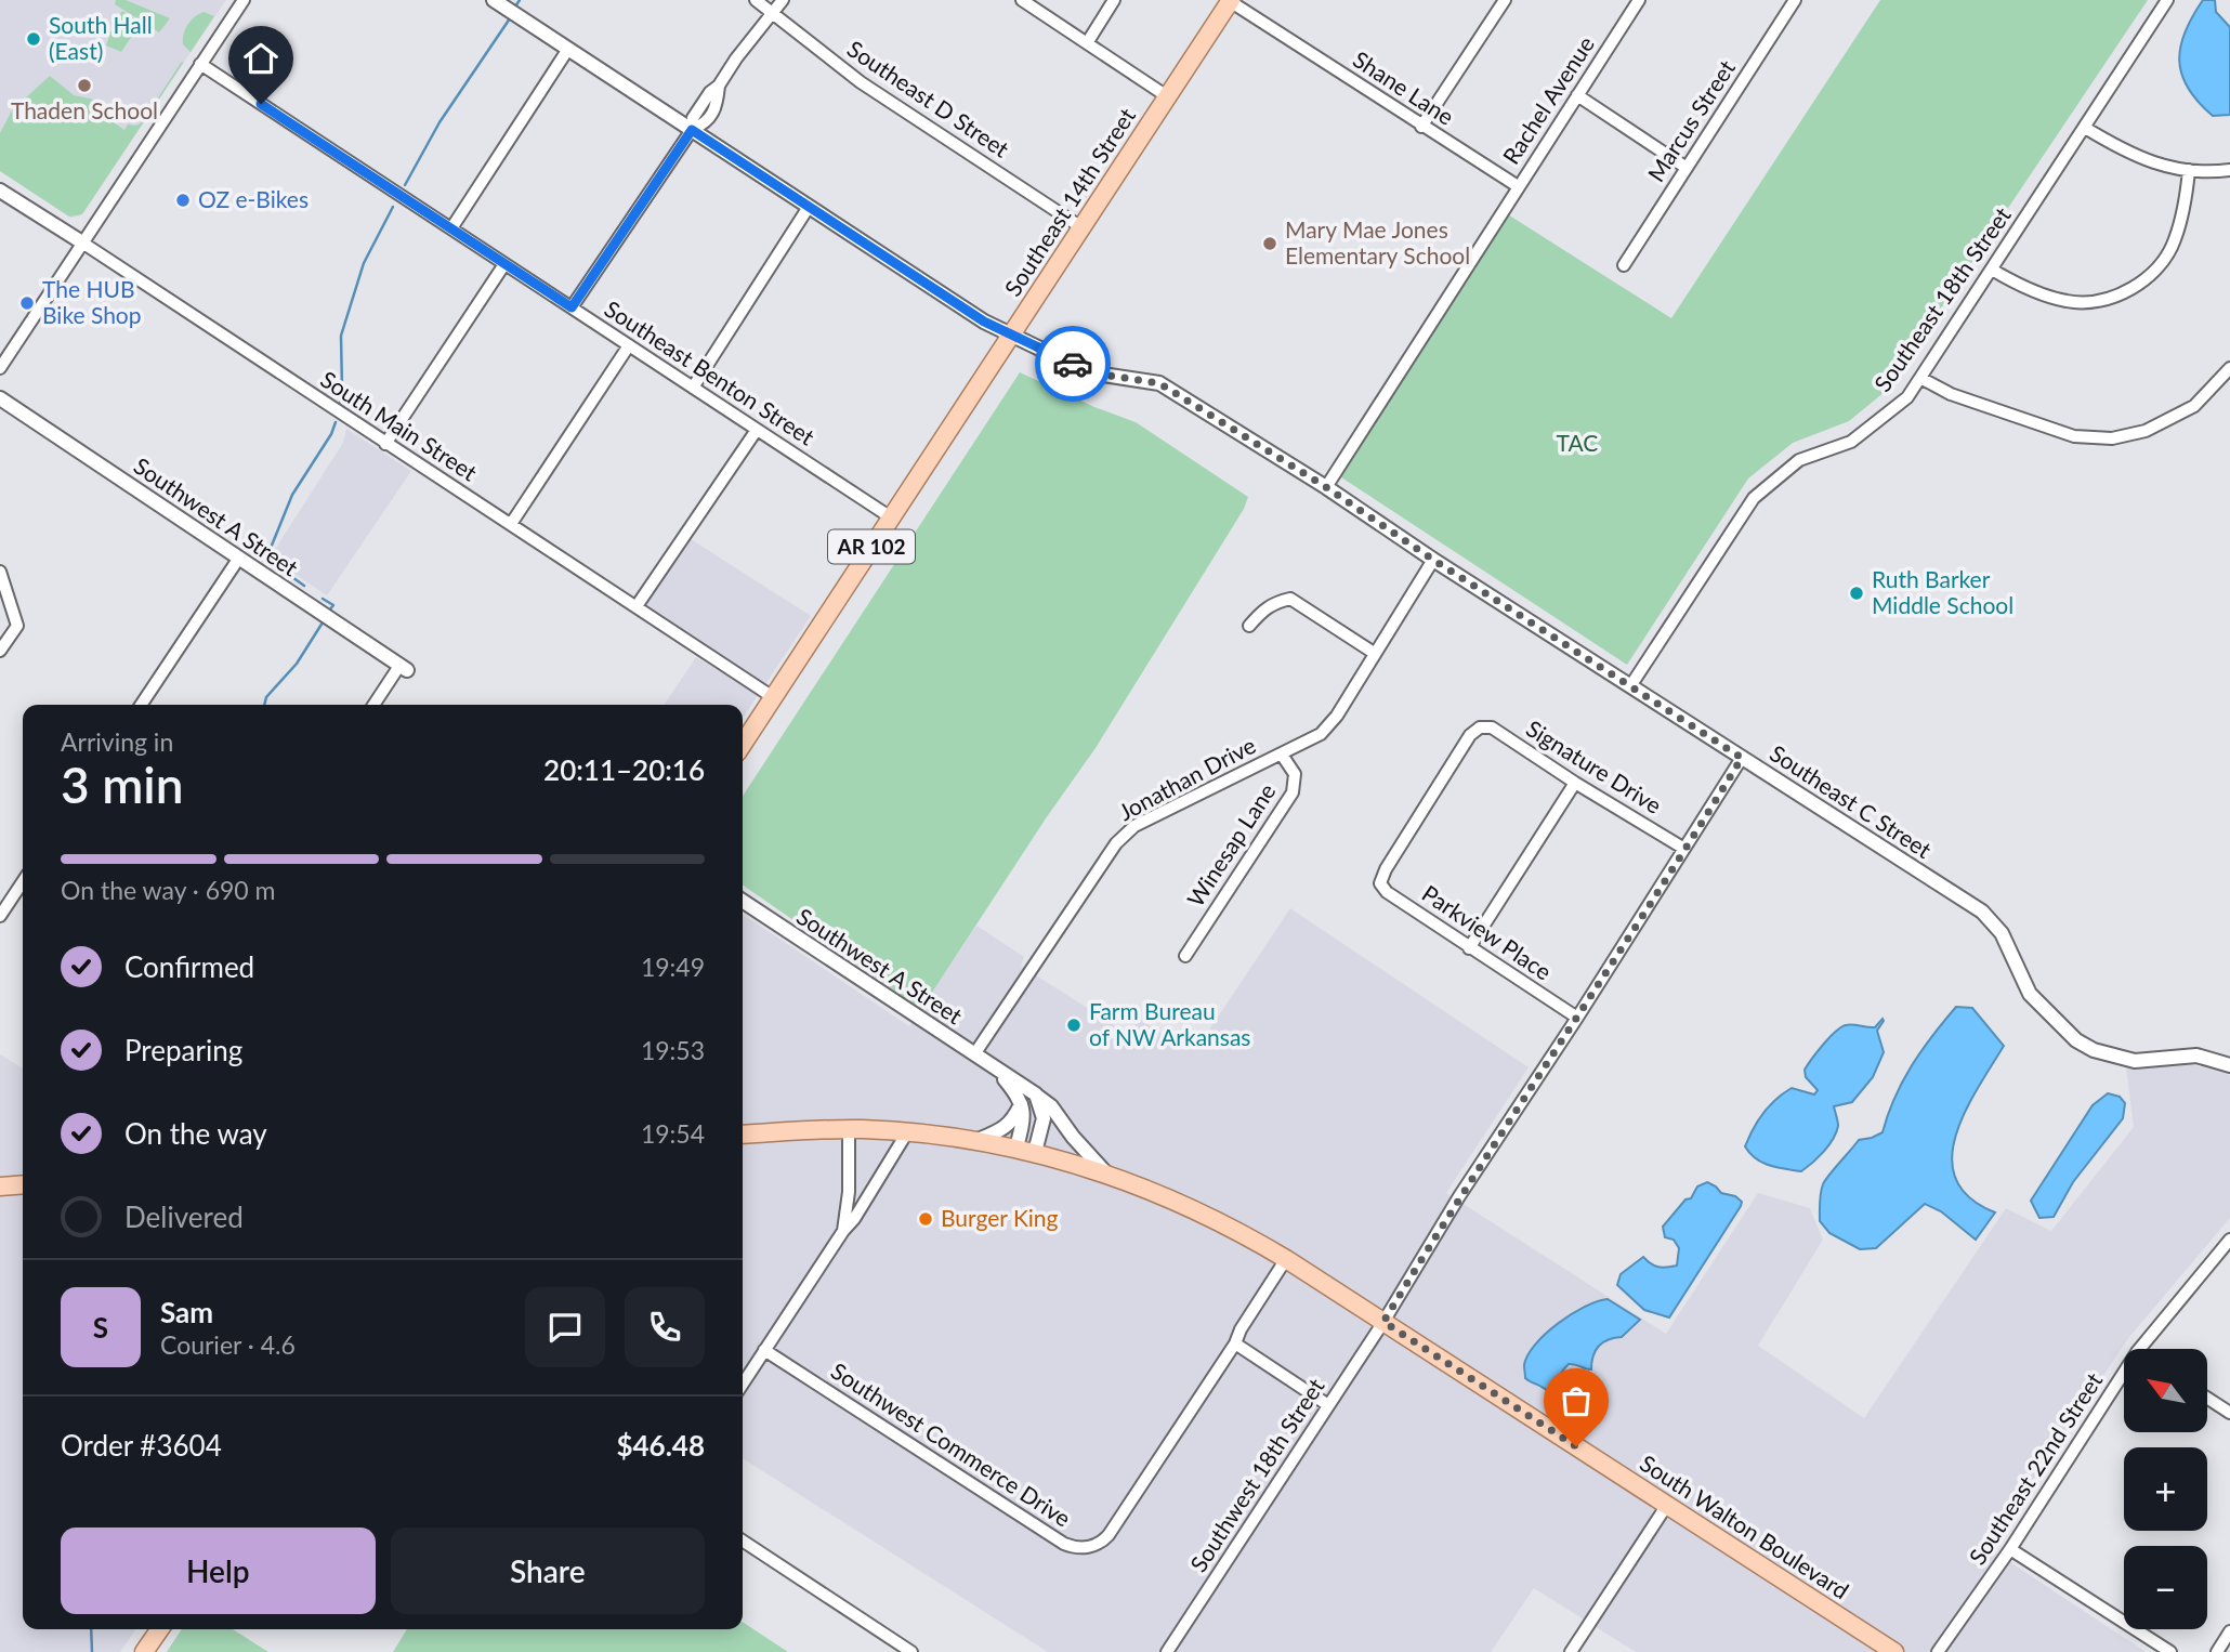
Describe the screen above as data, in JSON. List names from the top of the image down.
{
  "streets": {
    "main road": ["Southeast 14th Street", "AR 102", "South Walton Boulevard"],
    "street": [
      "Shane Lane",
      "Southeast D Street",
      "Rachel Avenue",
      "Marcus Street",
      "Southeast 18th Street",
      "Southeast Benton Street",
      "South Main Street",
      "Southwest A Street",
      "Signature Drive",
      "Jonathan Drive",
      "Southeast C Street",
      "Winesap Lane",
      "Parkview Place",
      "Southwest Commerce Drive",
      "Southeast 22nd Street",
      "Southwest 18th Street"
    ]
  },
  "crossings": [
    ["Shane Lane", "Rachel Avenue"],
    ["Shane Lane", "Southeast 14th Street"],
    ["Southeast D Street", "Southeast 14th Street"],
    ["Rachel Avenue", "Southeast C Street"],
    ["Southeast 14th Street", "Southeast Benton Street"],
    ["Southeast 14th Street", "South Main Street"],
    ["Southeast 14th Street", "AR 102"],
    ["Southeast 14th Street", "Southeast C Street"],
    ["Southeast 18th Street", "Southeast C Street"],
    ["South Main Street", "AR 102"],
    ["Southwest A Street", "Jonathan Drive"],
    ["Southwest A Street", "South Walton Boulevard"],
    ["Signature Drive", "Parkview Place"],
    ["Jonathan Drive", "Southeast C Street"],
    ["Jonathan Drive", "Winesap Lane"],
    ["Southwest Commerce Drive", "South Walton Boulevard"],
    ["Southwest 18th Street", "South Walton Boulevard"]
  ],
  "parks": ["TAC"],
  "places": [
    "South Hall (East)",
    "Thaden School",
    "OZ e-Bikes",
    "Mary Mae Jones Elementary School",
    "The HUB Bike Shop",
    "Ruth Barker Middle School",
    "Farm Bureau of NW Arkansas",
    "Burger King"
  ],
  "north": "top left",
  "page": {
    "heading": ["3 min", "Arriving in", "20:11–20:16"],
    "panel": [
      "Sam",
      "Courier · 4.6",
      "Order #3604",
      "$46.48"
    ],
    "bar": "On the way · 690 m",
    "list": [
      ["Confirmed", "19:49"],
      ["Preparing", "19:53"],
      ["On the way", "19:54"],
      "Delivered"
    ],
    "round": "S",
    "map_buttons": ["+", "−"],
    "buttons": ["Help", "Share"]
  }
}
